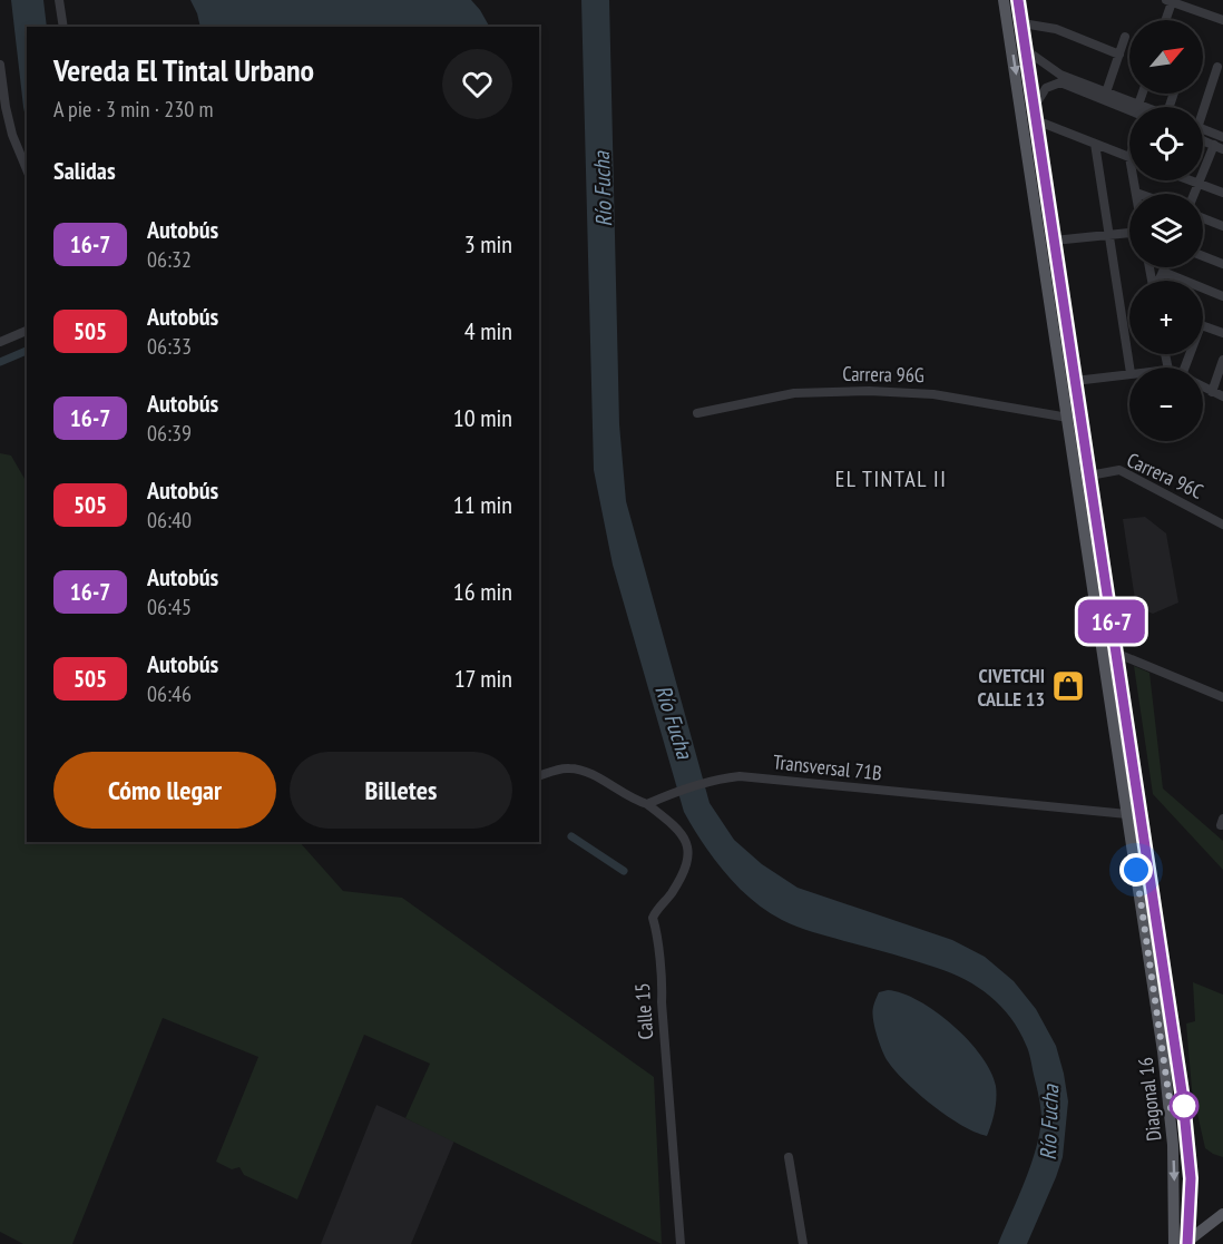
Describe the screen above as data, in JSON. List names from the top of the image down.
{
  "streets": {
    "main road": ["Diagonal 16"],
    "street": [
      "Carrera 96G",
      "Carrera 96C",
      "Transversal 71B",
      "Calle 15"
    ]
  },
  "crossings": [
    ["Carrera 96G", "Diagonal 16"],
    ["Carrera 96C", "Diagonal 16"],
    ["Transversal 71B", "Calle 15"],
    ["Transversal 71B", "Diagonal 16"]
  ],
  "districts": ["EL TINTAL II"],
  "water": ["Río Fucha"],
  "places": {
    "shop": ["CIVETCHI CALLE 13"]
  },
  "lines": ["bus line 16-7"],
  "north": "top right",
  "page": {
    "on_map": "16-7",
    "map_buttons": ["+", "−"],
    "heading": [
      ["Vereda El Tintal Urbano", "A pie · 3 min · 230 m"],
      "Salidas"
    ],
    "list": [
      {
        "mark": "16-7",
        "name": "Autobús",
        "note": "06:32",
        "value": "3 min"
      },
      {
        "mark": "505",
        "name": "Autobús",
        "note": "06:33",
        "value": "4 min"
      },
      {
        "mark": "16-7",
        "name": "Autobús",
        "note": "06:39",
        "value": "10 min"
      },
      {
        "mark": "505",
        "name": "Autobús",
        "note": "06:40",
        "value": "11 min"
      },
      {
        "mark": "16-7",
        "name": "Autobús",
        "note": "06:45",
        "value": "16 min"
      },
      {
        "mark": "505",
        "name": "Autobús",
        "note": "06:46",
        "value": "17 min"
      }
    ],
    "buttons": ["Cómo llegar", "Billetes"]
  }
}
